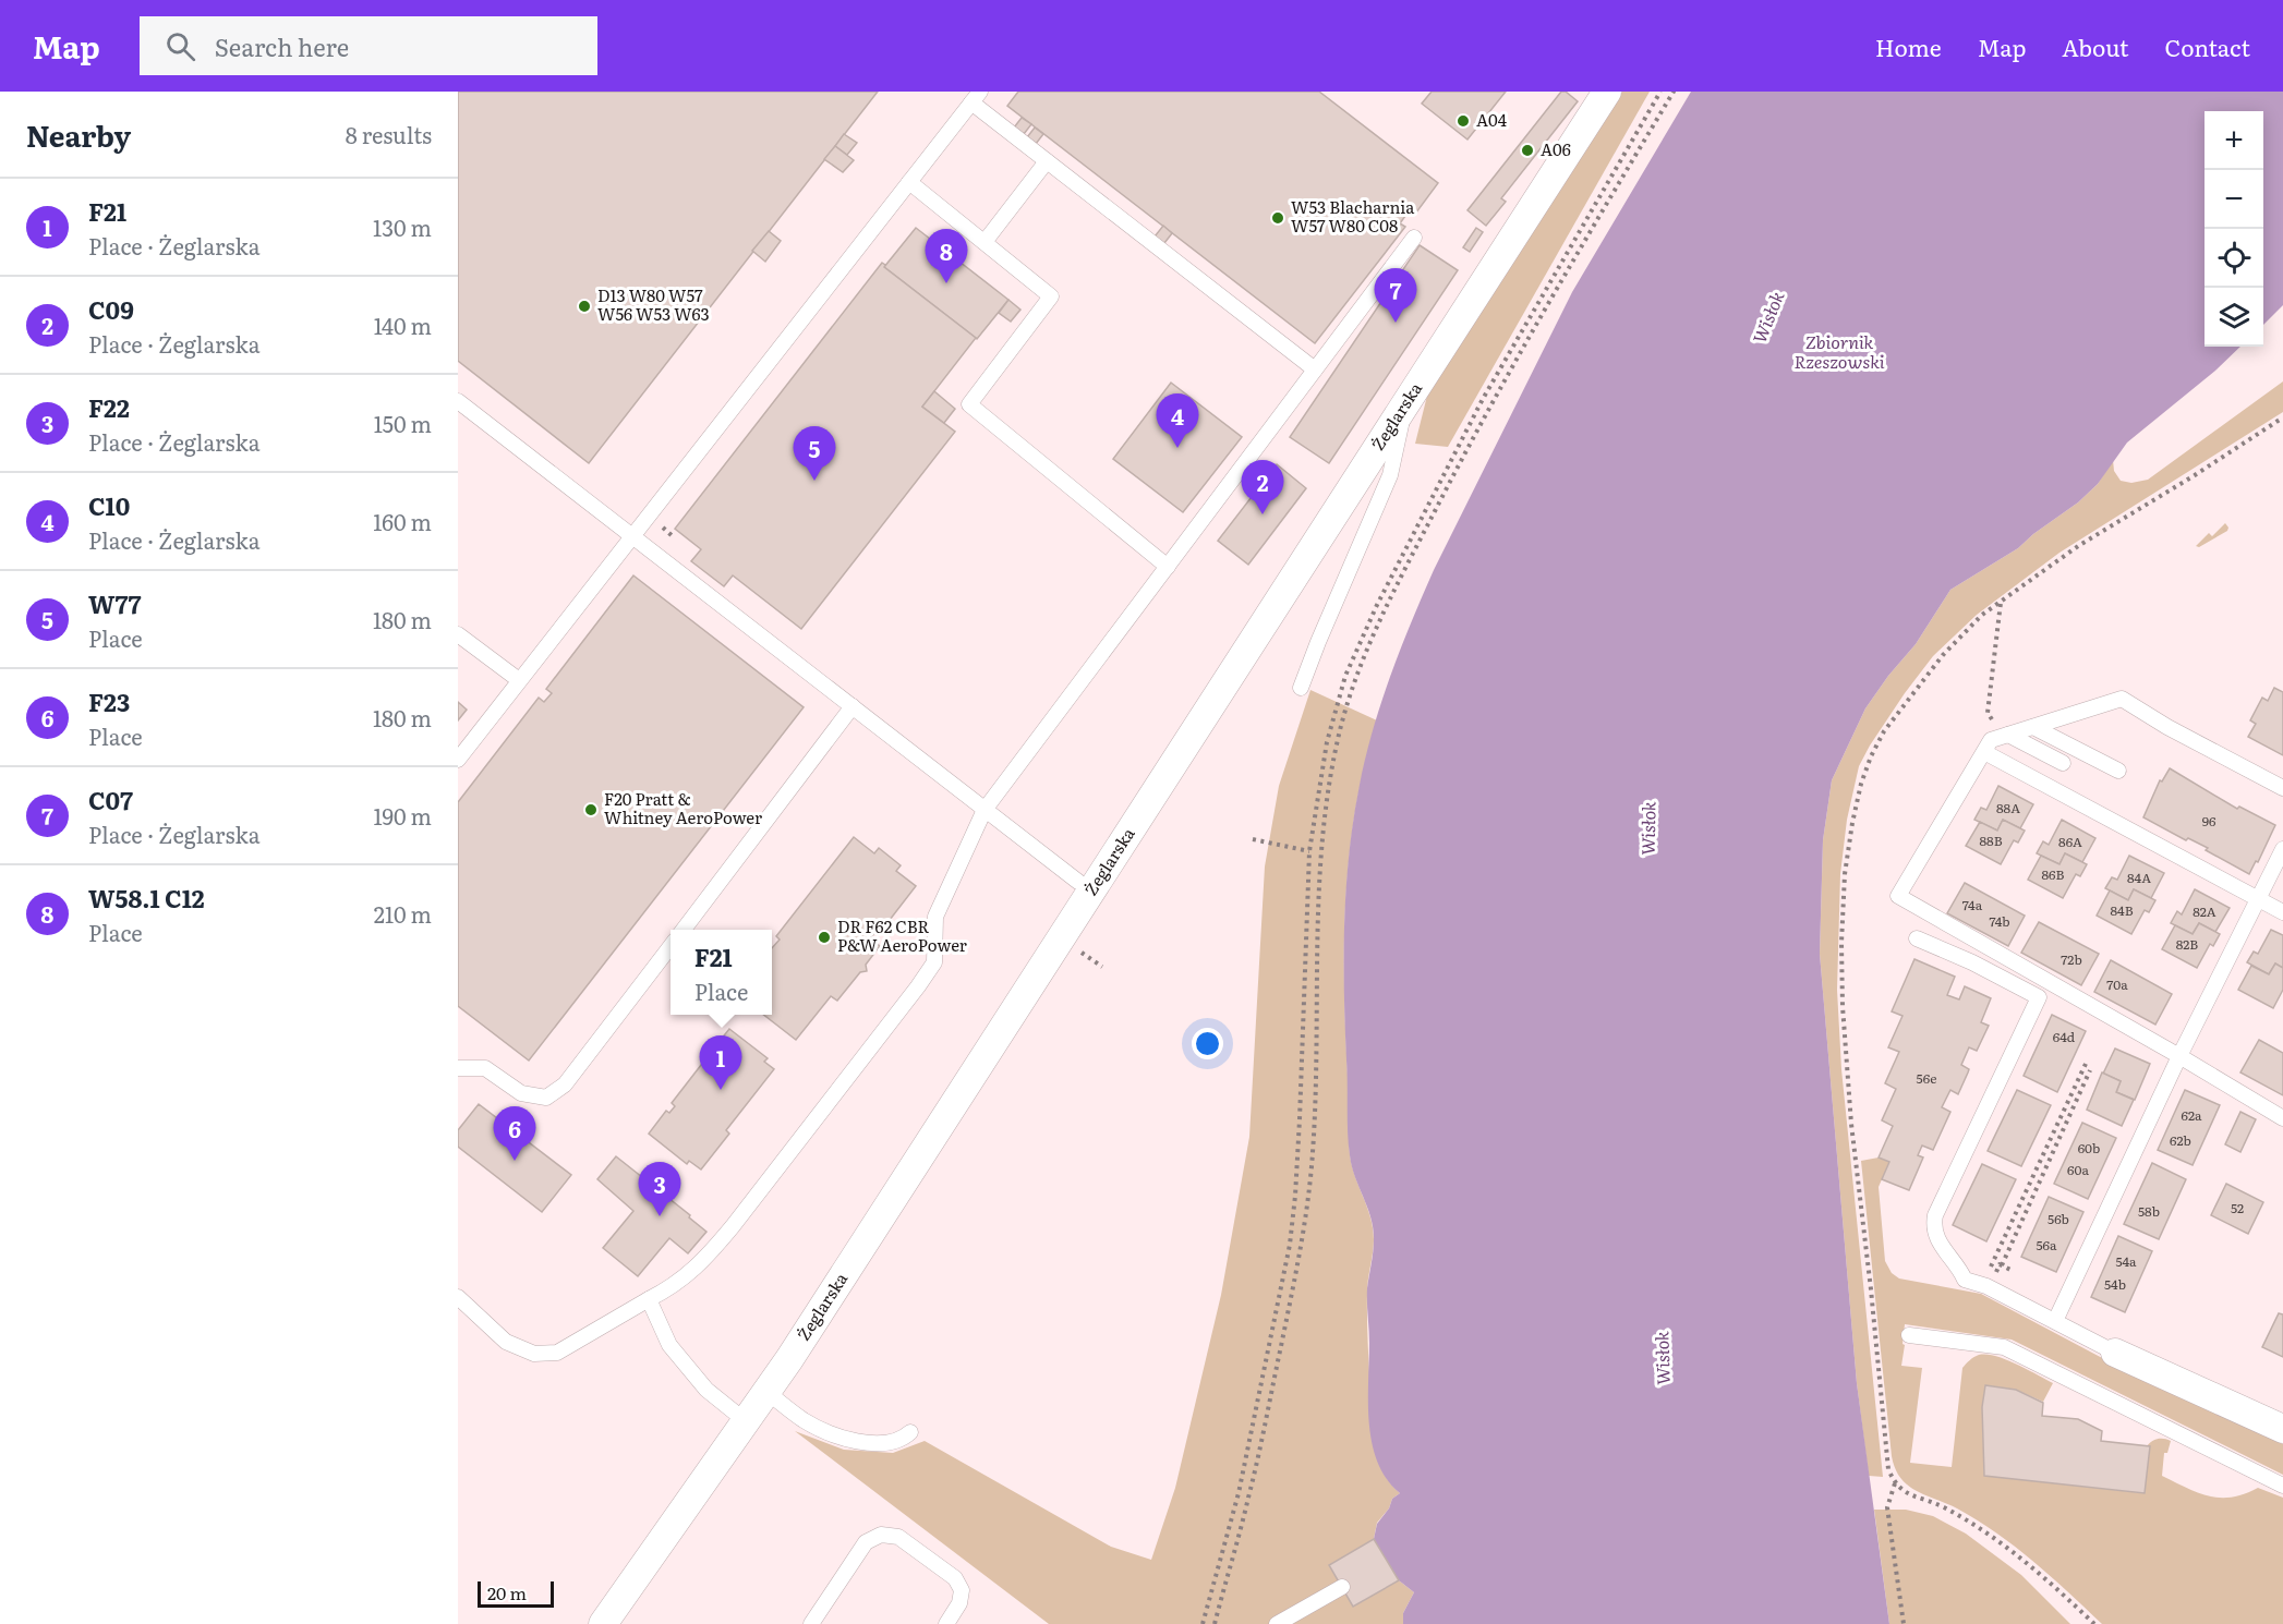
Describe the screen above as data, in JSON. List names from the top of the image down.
{
  "streets": {
    "street": ["Żeglarska"]
  },
  "water": ["Wisłok", "Zbiornik Rzeszowski"],
  "places": [
    "A04",
    "A06",
    "W53 Blacharnia W57 W80 C08",
    "D13 W80 W57 W56 W53 W63",
    "F20 Pratt & Whitney AeroPower",
    "DR F62 CBR P&W AeroPower"
  ],
  "house_numbers": [
    "88A",
    "96",
    "88B",
    "86A",
    "86B",
    "84A",
    "74a",
    "84B",
    "82A",
    "74b",
    "82B",
    "72b",
    "70a",
    "64d",
    "56e",
    "62a",
    "62b",
    "60b",
    "60a",
    "52",
    "58b",
    "56b",
    "56a",
    "54a",
    "54b"
  ],
  "scale_bar": "20 m",
  "page": {
    "header": "Map",
    "search": "Search here",
    "nav": [
      "Home",
      "Map",
      "About",
      "Contact"
    ],
    "heading": ["Nearby", "8 results"],
    "map_buttons": ["+", "−"],
    "list": [
      {
        "mark": "1",
        "name": "F21",
        "note": "Place · Żeglarska",
        "value": "130 m"
      },
      {
        "mark": "2",
        "name": "C09",
        "note": "Place · Żeglarska",
        "value": "140 m"
      },
      {
        "mark": "3",
        "name": "F22",
        "note": "Place · Żeglarska",
        "value": "150 m"
      },
      {
        "mark": "4",
        "name": "C10",
        "note": "Place · Żeglarska",
        "value": "160 m"
      },
      {
        "mark": "5",
        "name": "W77",
        "note": "Place",
        "value": "180 m"
      },
      {
        "mark": "6",
        "name": "F23",
        "note": "Place",
        "value": "180 m"
      },
      {
        "mark": "7",
        "name": "C07",
        "note": "Place · Żeglarska",
        "value": "190 m"
      },
      {
        "mark": "8",
        "name": "W58.1 C12",
        "note": "Place",
        "value": "210 m"
      }
    ],
    "pins": [
      "8",
      "7",
      "4",
      "5",
      "2",
      "1",
      "6",
      "3"
    ],
    "popup": ["F21", "Place"],
    "scale": "20 m"
  }
}
